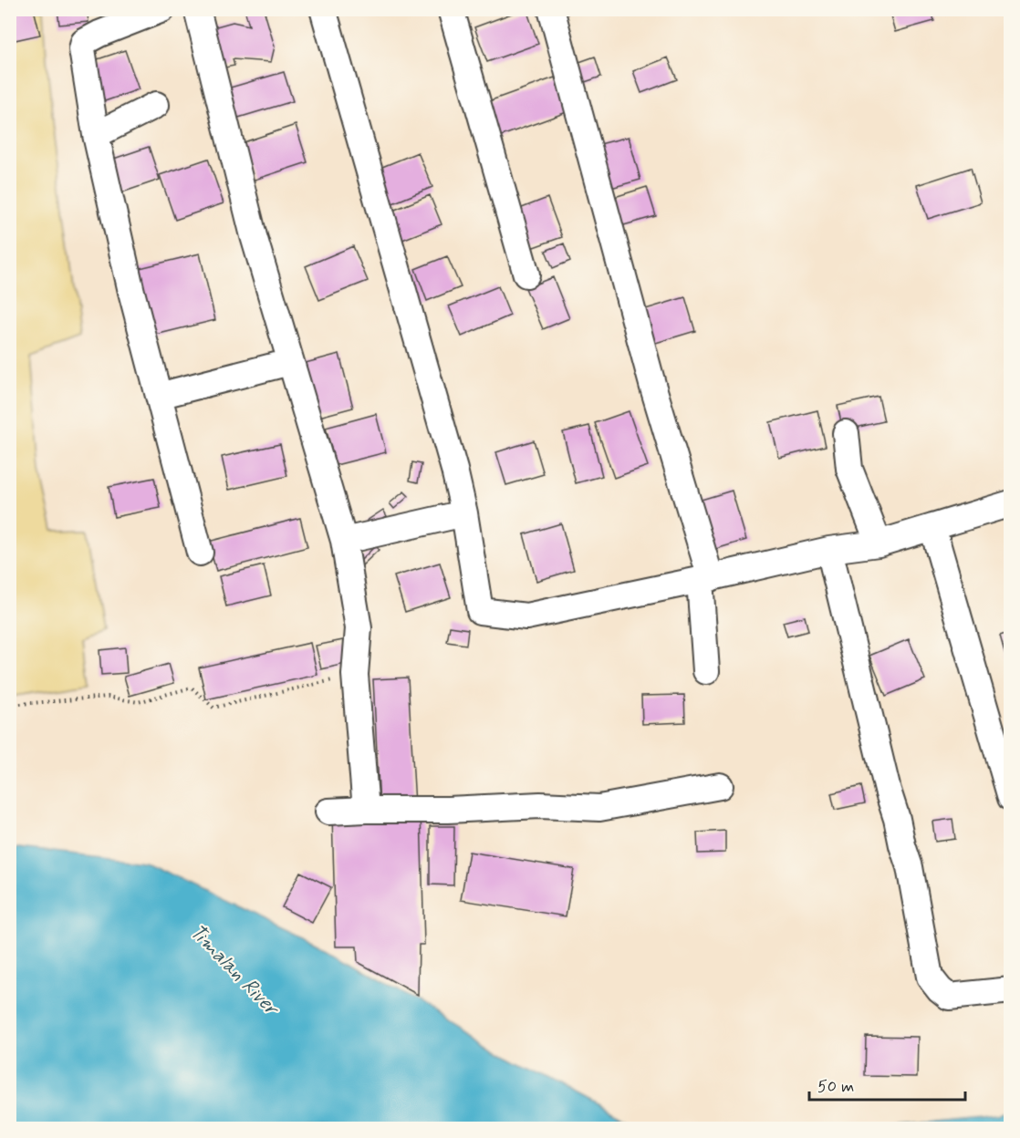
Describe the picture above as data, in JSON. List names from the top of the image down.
{
  "water": ["Timalan River"],
  "scale_bar": "50 m"
}
